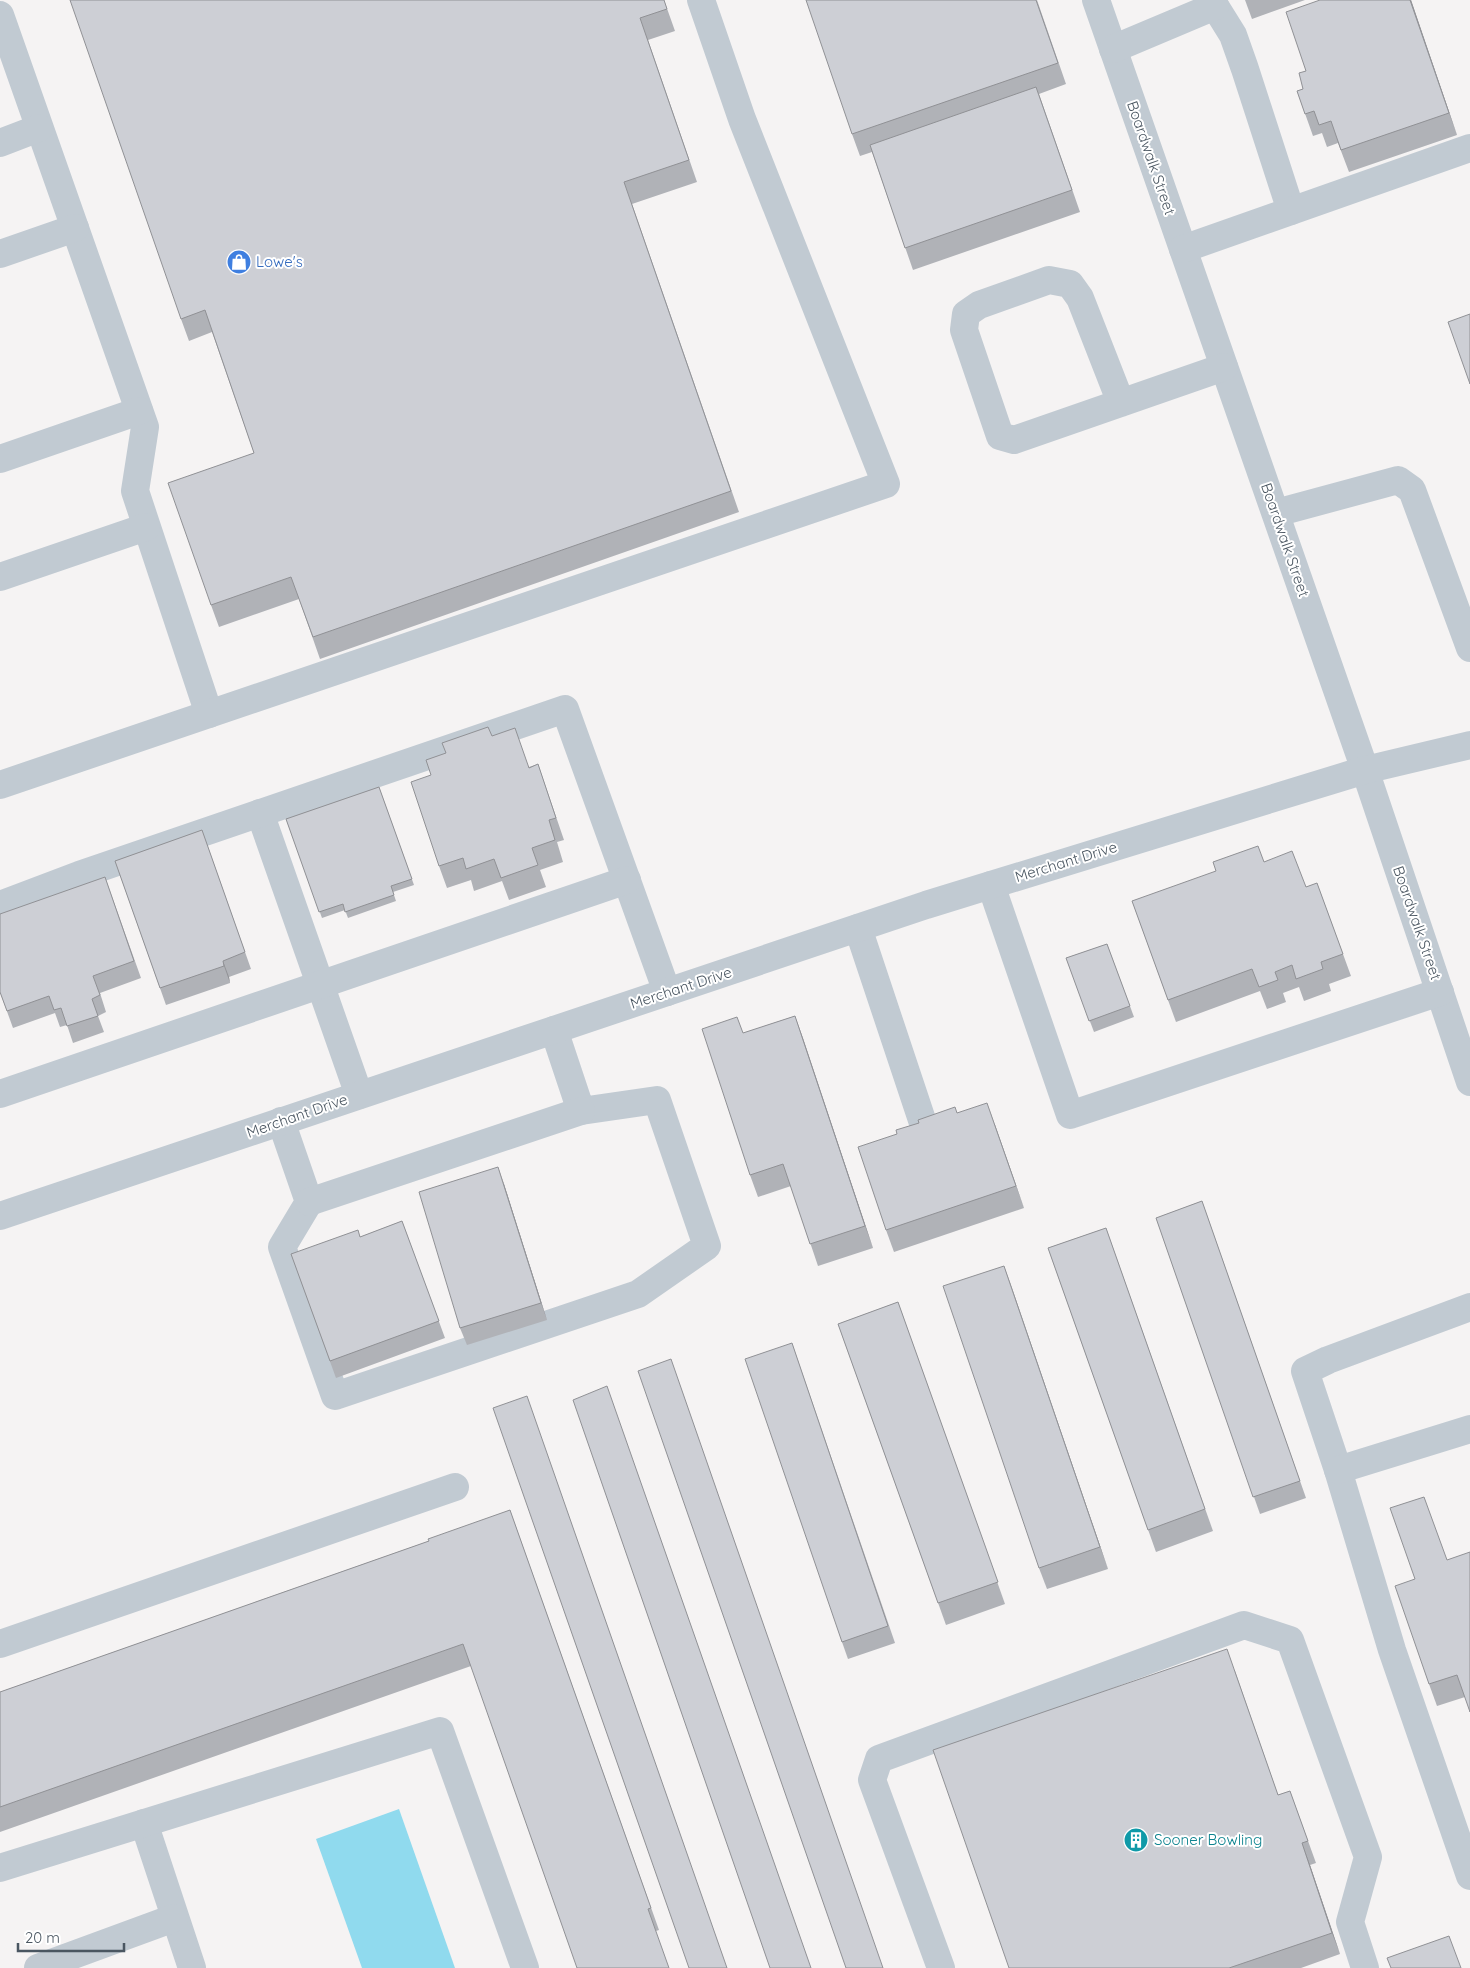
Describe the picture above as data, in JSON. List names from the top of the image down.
{
  "streets": {
    "street": ["Boardwalk Street", "Merchant Drive"]
  },
  "crossings": [
    ["Boardwalk Street", "Merchant Drive"]
  ],
  "places": {
    "shop": ["Lowe's"],
    "building": ["Sooner Bowling"]
  },
  "scale_bar": "20 m"
}
